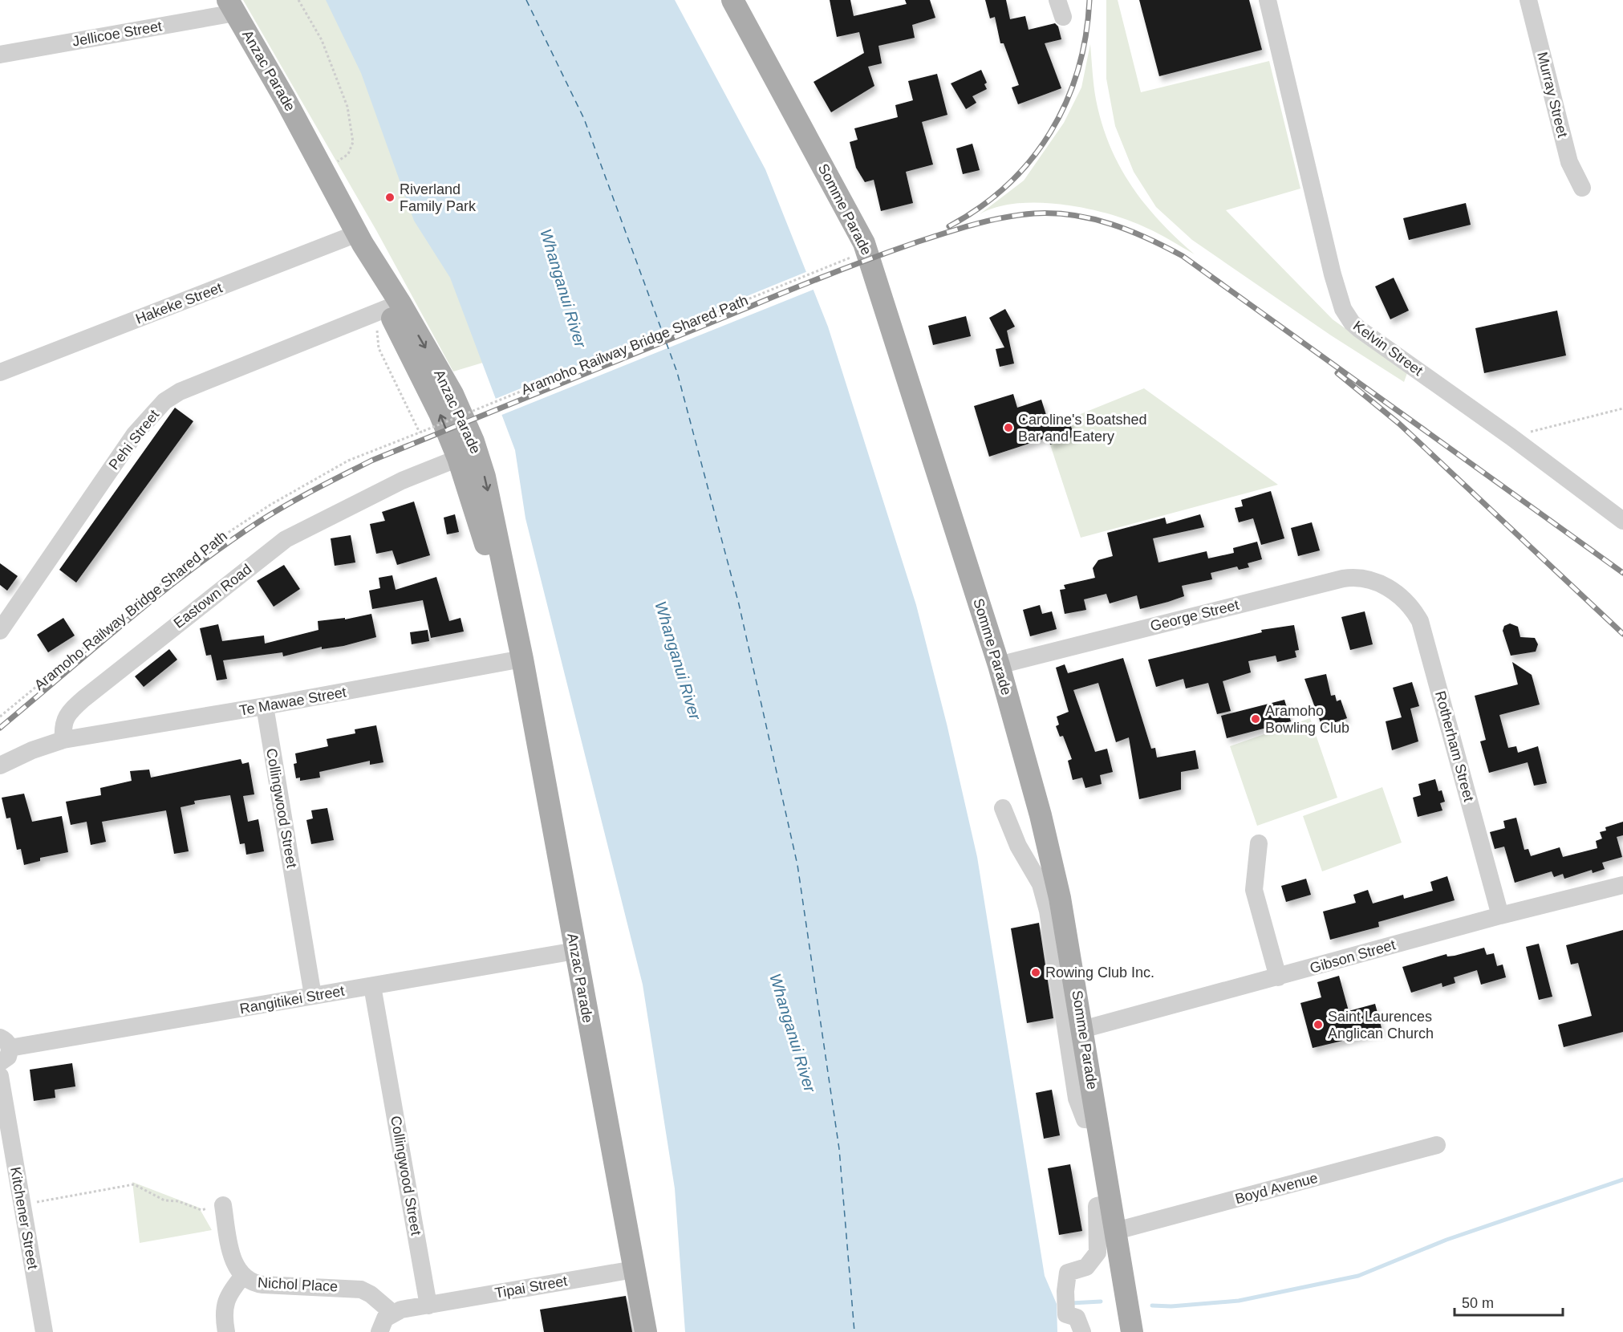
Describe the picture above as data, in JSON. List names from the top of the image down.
{
  "streets": {
    "main road": ["Anzac Parade", "Somme Parade"],
    "street": [
      "Jellicoe Street",
      "Murray Street",
      "Hakeke Street",
      "Kelvin Street",
      "Pehi Street",
      "Eastown Road",
      "George Street",
      "Te Mawae Street",
      "Rotherham Street",
      "Collingwood Street",
      "Gibson Street",
      "Rangitikei Street",
      "Boyd Avenue",
      "Kitchener Street",
      "Nichol Place",
      "Tipai Street"
    ],
    "path": ["Aramoho Railway Bridge Shared Path"]
  },
  "crossings": [
    ["Jellicoe Street", "Anzac Parade"],
    ["Anzac Parade", "Hakeke Street"],
    ["Anzac Parade", "Pehi Street"],
    ["Anzac Parade", "Eastown Road"],
    ["Anzac Parade", "Te Mawae Street"],
    ["Anzac Parade", "Rangitikei Street"],
    ["Anzac Parade", "Tipai Street"],
    ["Somme Parade", "George Street"],
    ["Somme Parade", "Gibson Street"],
    ["Somme Parade", "Boyd Avenue"],
    ["Eastown Road", "Te Mawae Street"],
    ["George Street", "Rotherham Street"],
    ["Te Mawae Street", "Collingwood Street"],
    ["Rotherham Street", "Gibson Street"],
    ["Collingwood Street", "Rangitikei Street"],
    ["Collingwood Street", "Tipai Street"]
  ],
  "water": ["Whanganui River"],
  "places": [
    "Riverland Family Park",
    "Caroline's Boatshed Bar and Eatery",
    "Aramoho Bowling Club",
    "Rowing Club Inc.",
    "Saint Laurences Anglican Church"
  ],
  "scale_bar": "50 m"
}
